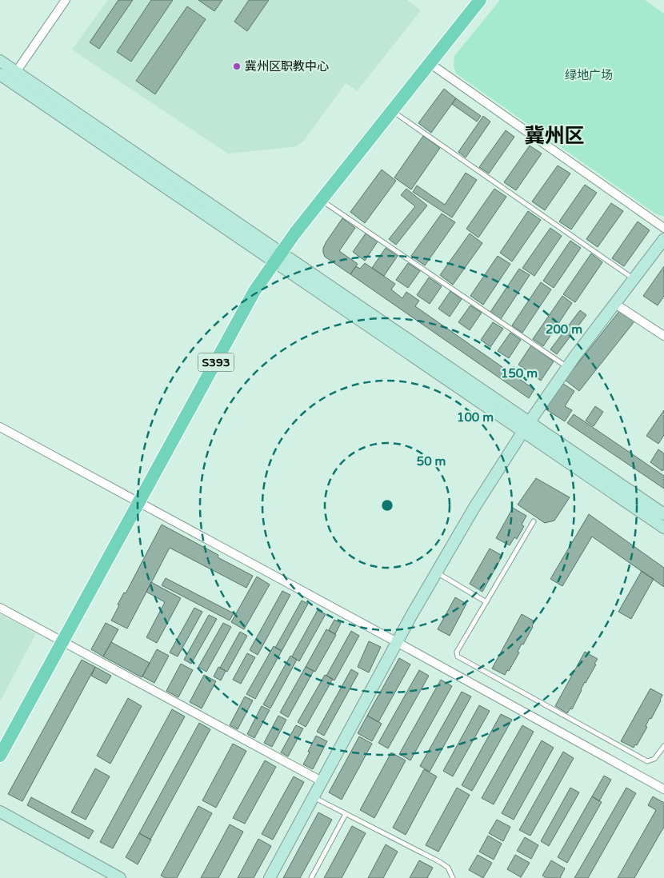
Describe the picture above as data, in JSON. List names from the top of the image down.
{
  "streets": {
    "main road": ["S393"]
  },
  "districts": ["冀州区"],
  "parks": ["绿地广场"],
  "places": ["冀州区职教中心"],
  "rings": [
    "200 m",
    "150 m",
    "100 m",
    "50 m"
  ]
}
